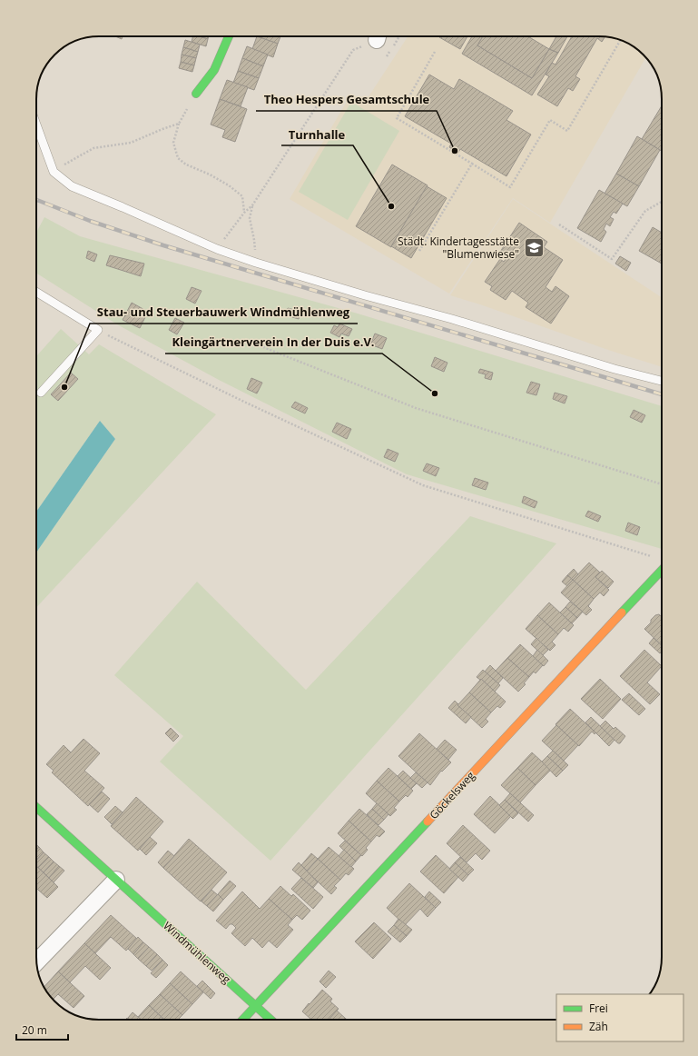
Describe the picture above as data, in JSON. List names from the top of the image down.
{
  "streets": {
    "street": ["Göckelsweg", "Windmühlenweg"]
  },
  "crossings": [
    ["Göckelsweg", "Windmühlenweg"]
  ],
  "places": {
    "other": [
      "Theo Hespers Gesamtschule",
      "Turnhalle",
      "Stau- und Steuerbauwerk Windmühlenweg",
      "Kleingärtnerverein In der Duis e.V."
    ],
    "school or university": ["Städt. Kindertagesstätte \"Blumenwiese\""]
  },
  "legend": ["Frei", "Zäh"],
  "scale_bar": "20 m"
}
